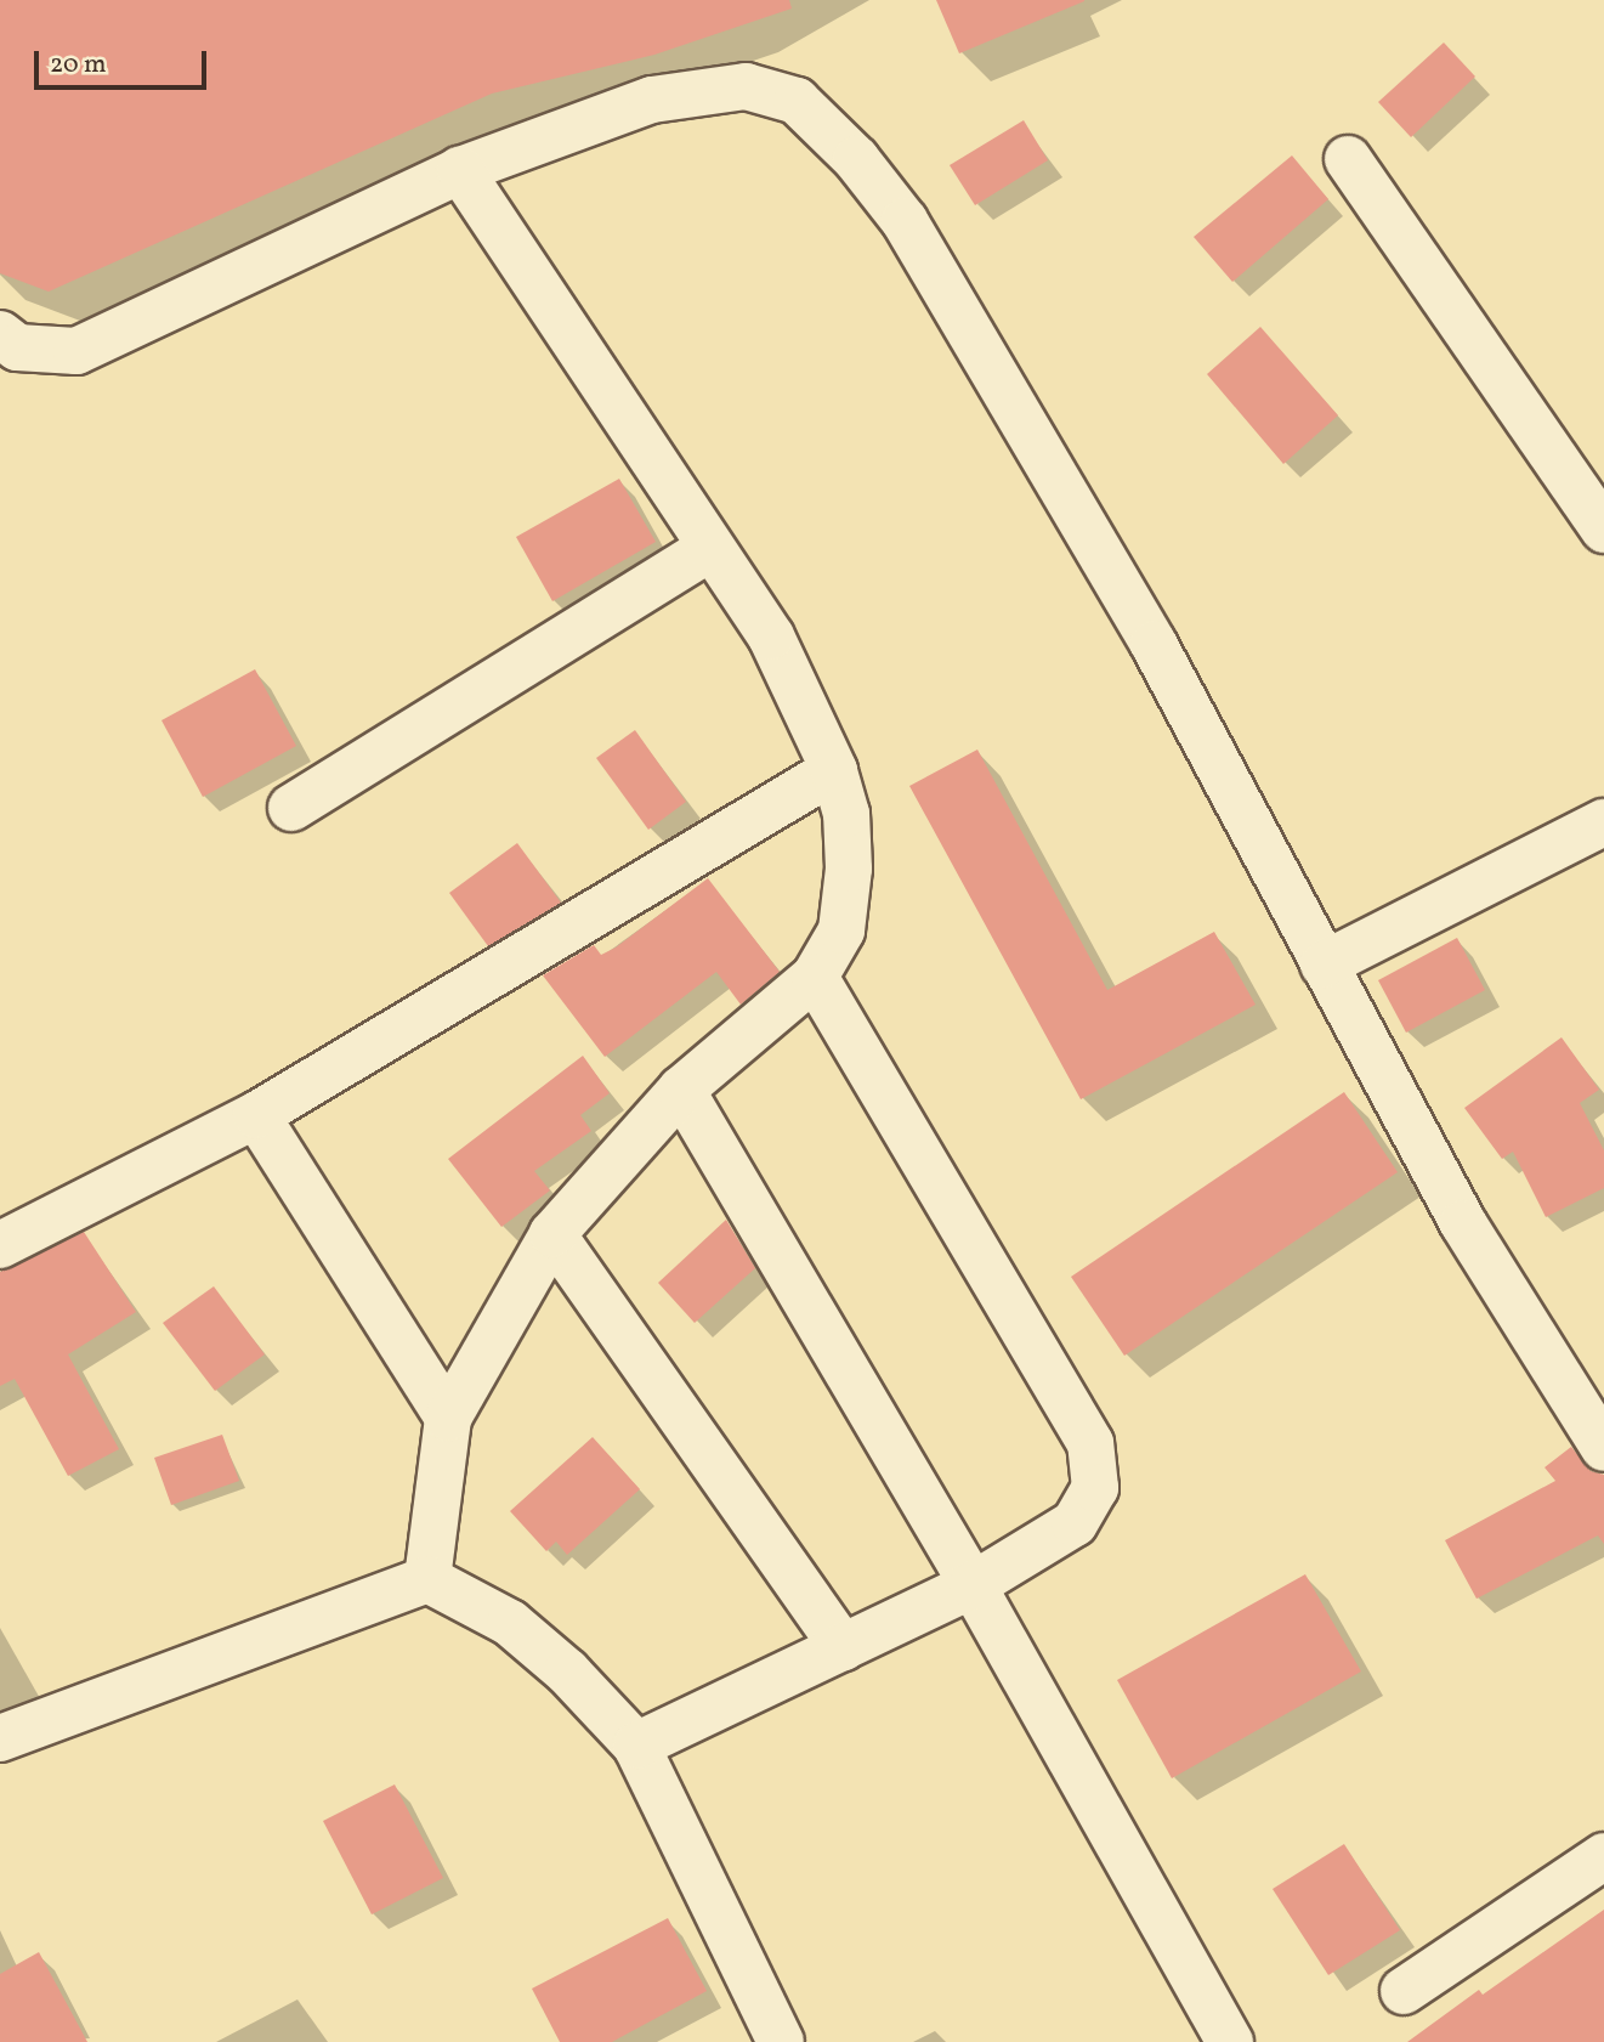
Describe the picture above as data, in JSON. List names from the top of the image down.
{
  "scale_bar": "20 m"
}
